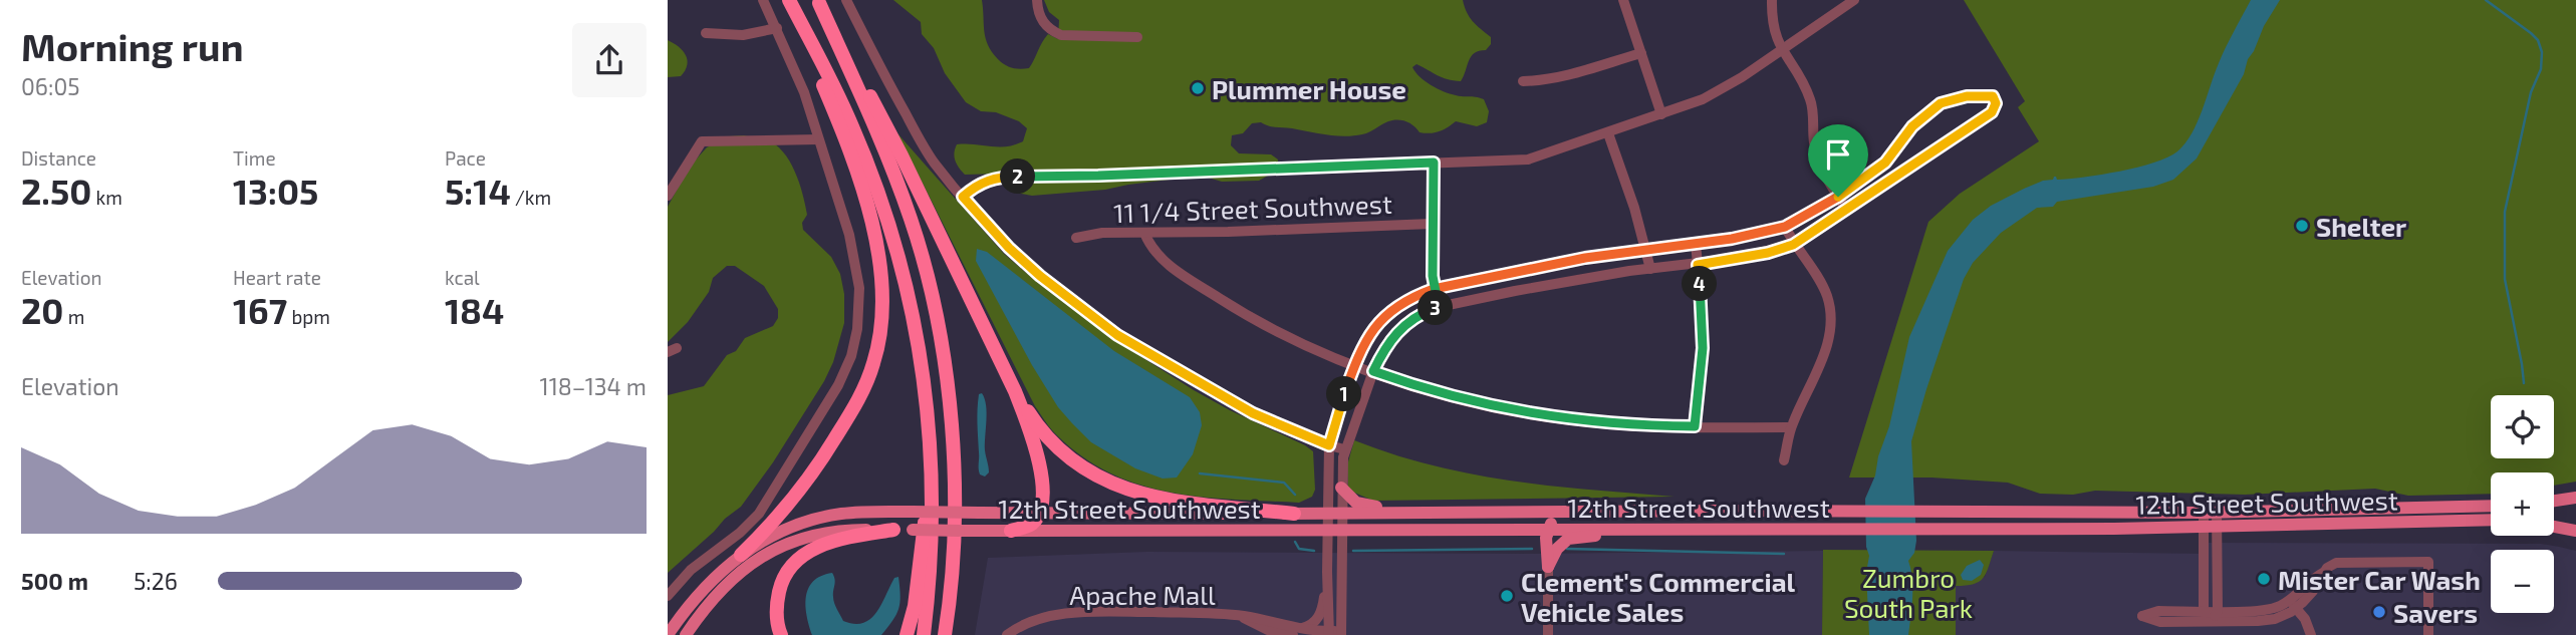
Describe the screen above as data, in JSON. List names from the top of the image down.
{
  "streets": {
    "main road": ["12th Street Southwest"],
    "street": ["11 1/4 Street Southwest", "Apache Mall"]
  },
  "parks": ["Zumbro South Park"],
  "places": [
    "Plummer House",
    "Shelter",
    "Mister Car Wash",
    "Clement's Commercial Vehicle Sales",
    "Savers"
  ],
  "page": {
    "heading": ["Morning run", "06:05"],
    "stats": [
      ["Distance", "2.50 km"],
      ["Time", "13:05"],
      ["Pace", "5:14 /km"],
      ["Elevation", "20 m"],
      ["Heart rate", "167 bpm"],
      ["kcal", "184"]
    ],
    "pins": [
      "2",
      "4",
      "3",
      "1"
    ],
    "chart": ["Elevation", "118–134 m"],
    "map_buttons": ["+", "−"],
    "list": [
      {
        "name": "500 m",
        "note": "5:26"
      }
    ]
  }
}
